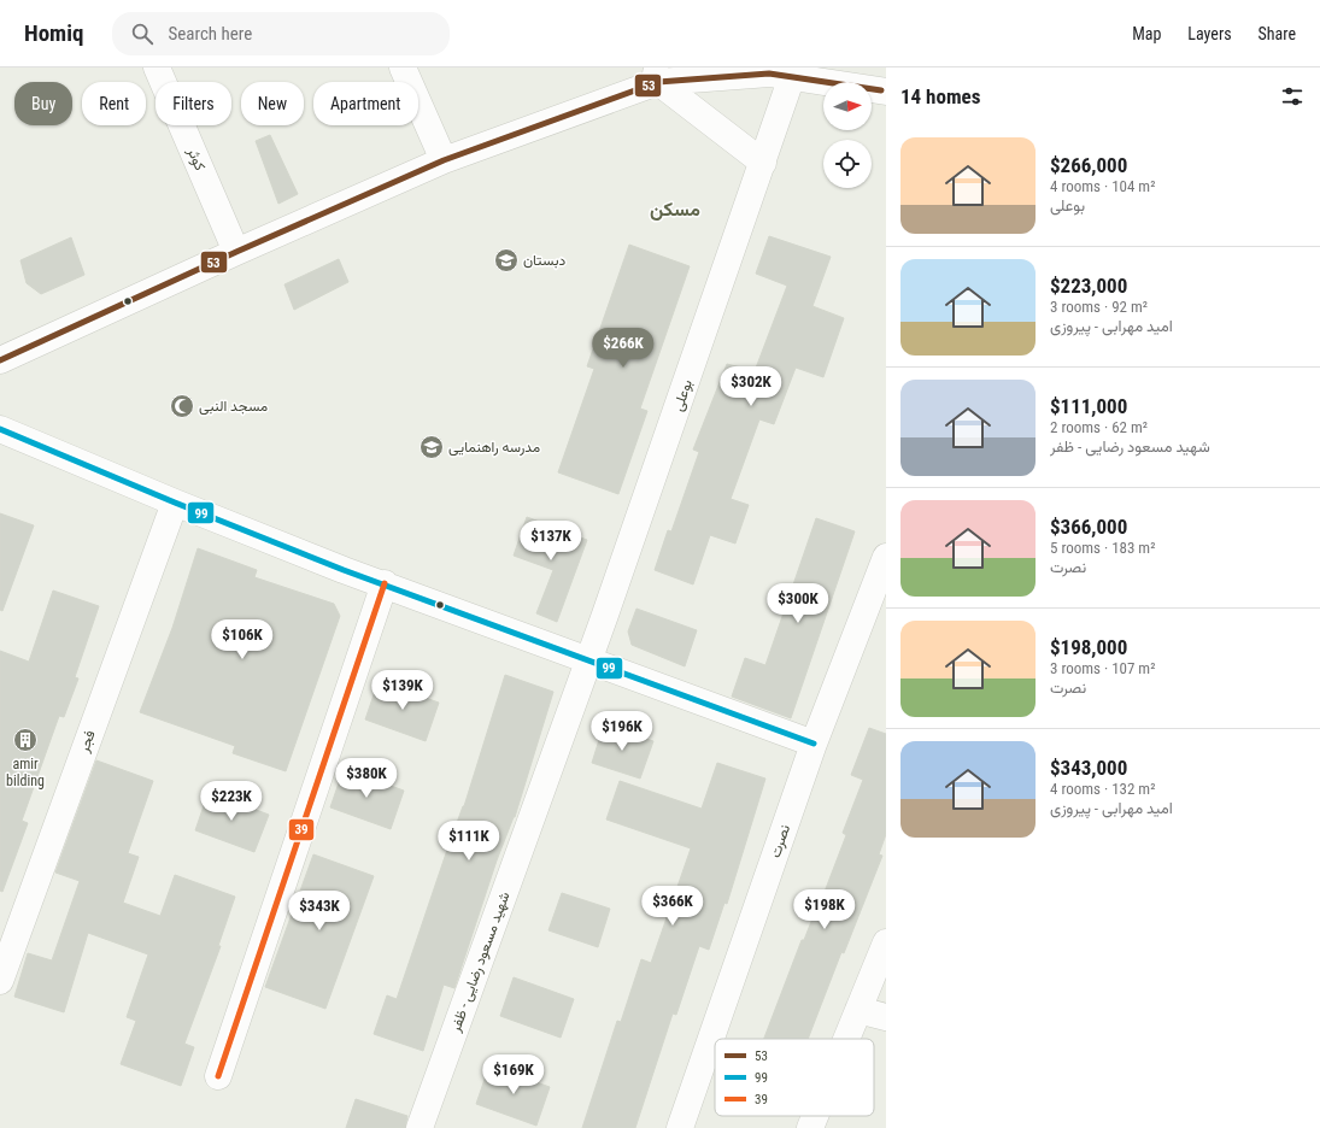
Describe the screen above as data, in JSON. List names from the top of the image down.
{
  "streets": {
    "street": [
      "کوثر",
      "بوعلی",
      "فجر",
      "نصرت",
      "شهید مسعود رضایی - ظفر"
    ]
  },
  "crossings": [
    ["بوعلی", "شهید مسعود رضایی - ظفر"]
  ],
  "districts": ["مسکن"],
  "places": {
    "school or university": ["دبستان", "مدرسه راهنمایی"],
    "mosque": ["مسجد النبی"],
    "building": ["amir bilding"]
  },
  "lines": ["transit line 53", "transit line 99", "transit line 39"],
  "legend": ["53", "99", "39"],
  "north": "right",
  "page": {
    "header": "Homiq",
    "search": "Search here",
    "nav": ["Map", "Layers", "Share"],
    "heading": "14 homes",
    "chip": [
      "Buy",
      "Rent",
      "Filters",
      "New",
      "Apartment"
    ],
    "list": [
      {
        "name": "$266,000",
        "note": "4 rooms · 104 m² · بوعلی"
      },
      {
        "name": "$223,000",
        "note": "3 rooms · 92 m² · امید مهرابی - پیروزی"
      },
      {
        "name": "$111,000",
        "note": "2 rooms · 62 m² · شهید مسعود رضایی - ظفر"
      },
      {
        "name": "$366,000",
        "note": "5 rooms · 183 m² · نصرت"
      },
      {
        "name": "$198,000",
        "note": "3 rooms · 107 m² · نصرت"
      },
      {
        "name": "$343,000",
        "note": "4 rooms · 132 m² · امید مهرابی - پیروزی"
      }
    ],
    "price": [
      "$266K",
      "$302K",
      "$137K",
      "$300K",
      "$106K",
      "$139K",
      "$196K",
      "$380K",
      "$223K",
      "$111K",
      "$366K",
      "$198K",
      "$343K",
      "$169K"
    ]
  }
}
